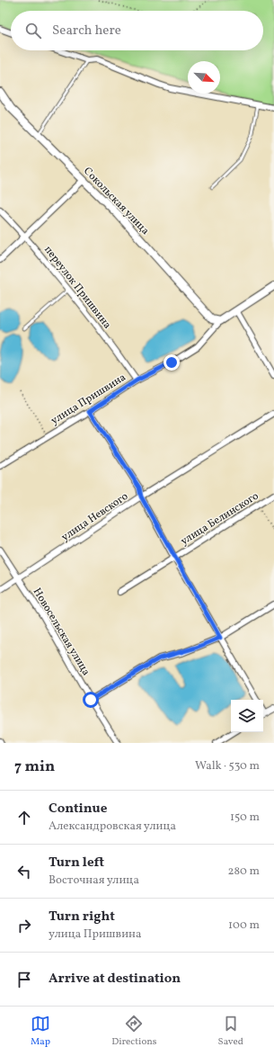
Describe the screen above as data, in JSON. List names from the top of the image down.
{
  "streets": {
    "street": [
      "Сокольская улица",
      "переулок Пришвина",
      "улица Пришвина",
      "улица Невского",
      "улица Белинского",
      "Новосельская улица"
    ]
  },
  "crossings": [
    ["Сокольская улица", "улица Пришвина"],
    ["переулок Пришвина", "улица Пришвина"],
    ["улица Невского", "Новосельская улица"]
  ],
  "north": "bottom right",
  "page": {
    "search": "Search here",
    "heading": ["7 min", "Walk · 530 m"],
    "list": [
      ["Continue", "Александровская улица", "150 m"],
      ["Turn left", "Восточная улица", "280 m"],
      ["Turn right", "улица Пришвина", "100 m"],
      "Arrive at destination"
    ],
    "nav": ["Map", "Directions", "Saved"]
  }
}
